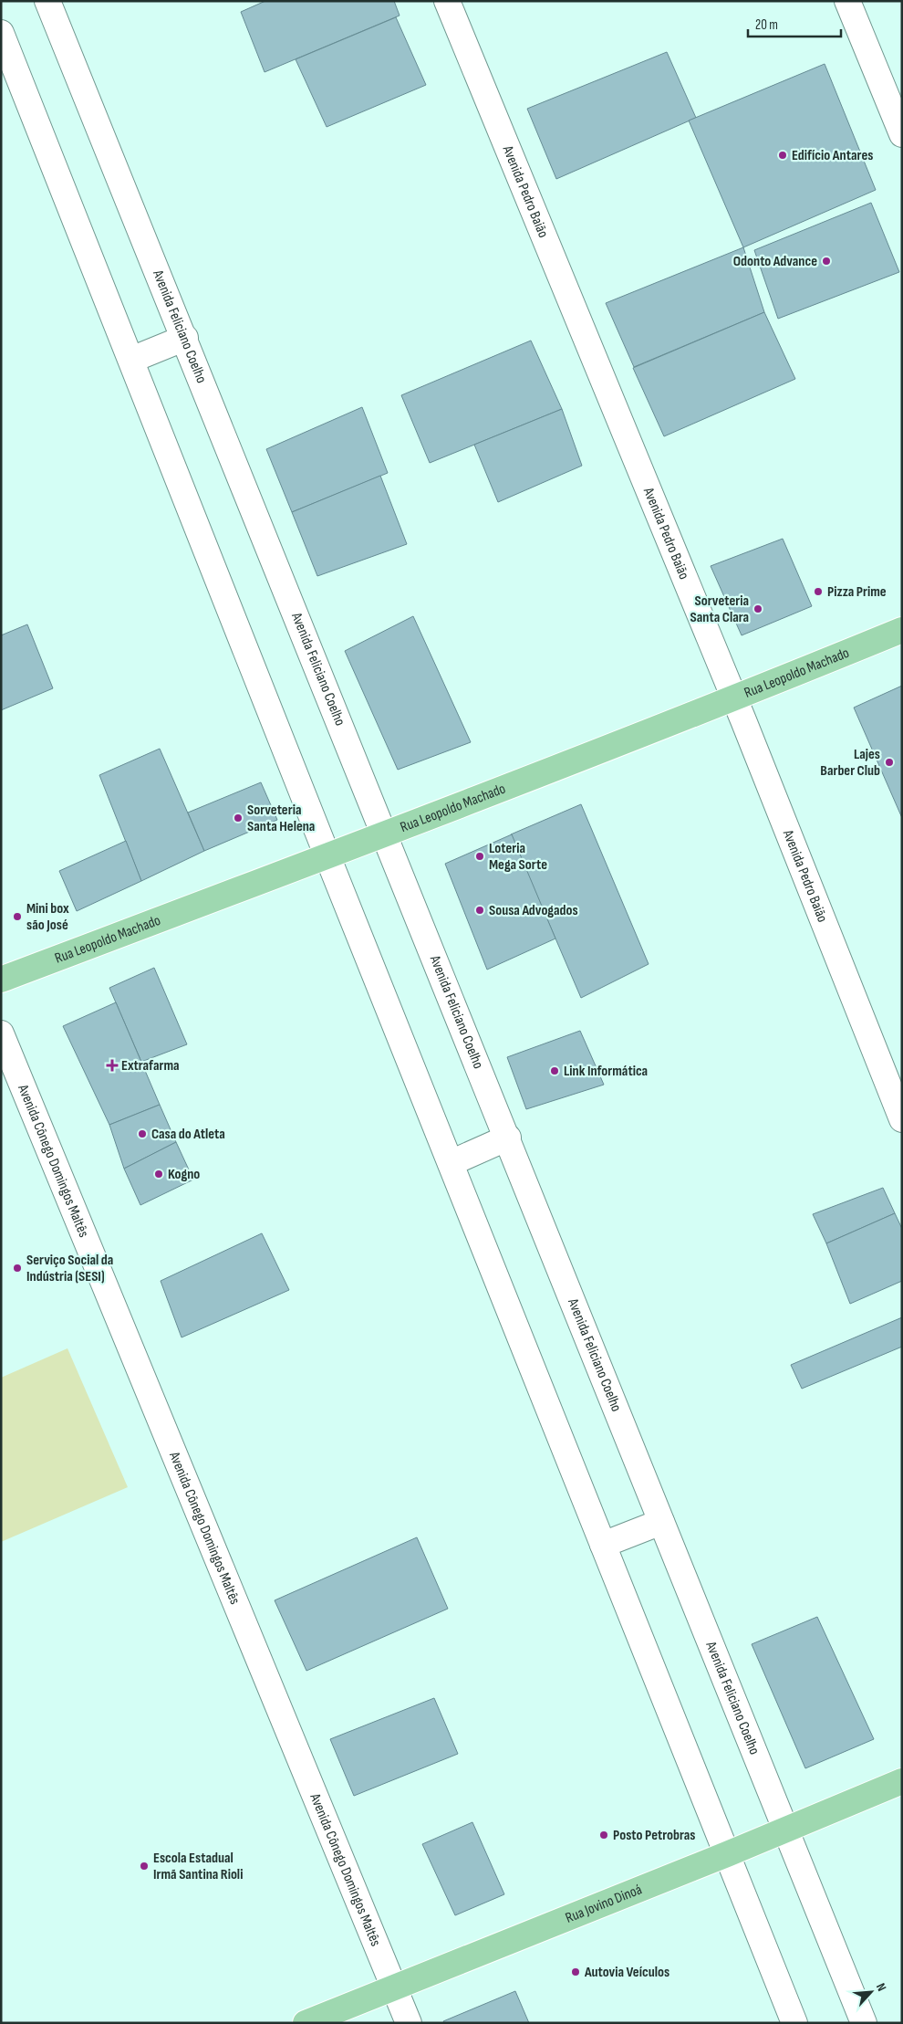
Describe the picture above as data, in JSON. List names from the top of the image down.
{
  "streets": {
    "main road": ["Rua Leopoldo Machado", "Rua Jovino Dinoá"],
    "street": ["Avenida Pedro Baião", "Avenida Feliciano Coelho", "Avenida Cônego Domingos Maltês"]
  },
  "crossings": [
    ["Avenida Pedro Baião", "Rua Leopoldo Machado"],
    ["Avenida Feliciano Coelho", "Rua Leopoldo Machado"],
    ["Avenida Feliciano Coelho", "Rua Jovino Dinoá"],
    ["Avenida Cônego Domingos Maltês", "Rua Jovino Dinoá"]
  ],
  "places": {
    "other": [
      "Edifício Antares",
      "Odonto Advance",
      "Pizza Prime",
      "Sorveteria Santa Clara",
      "Lajes Barber Club",
      "Sorveteria Santa Helena",
      "Loteria Mega Sorte",
      "Sousa Advogados",
      "Mini box são José",
      "Link Informática",
      "Casa do Atleta",
      "Kogno",
      "Serviço Social da Indústria (SESI)",
      "Posto Petrobras",
      "Escola Estadual Irmã Santina Rioli",
      "Autovia Veículos"
    ],
    "health": ["Extrafarma"]
  },
  "scale_bar": "20 m",
  "north": "top right"
}
